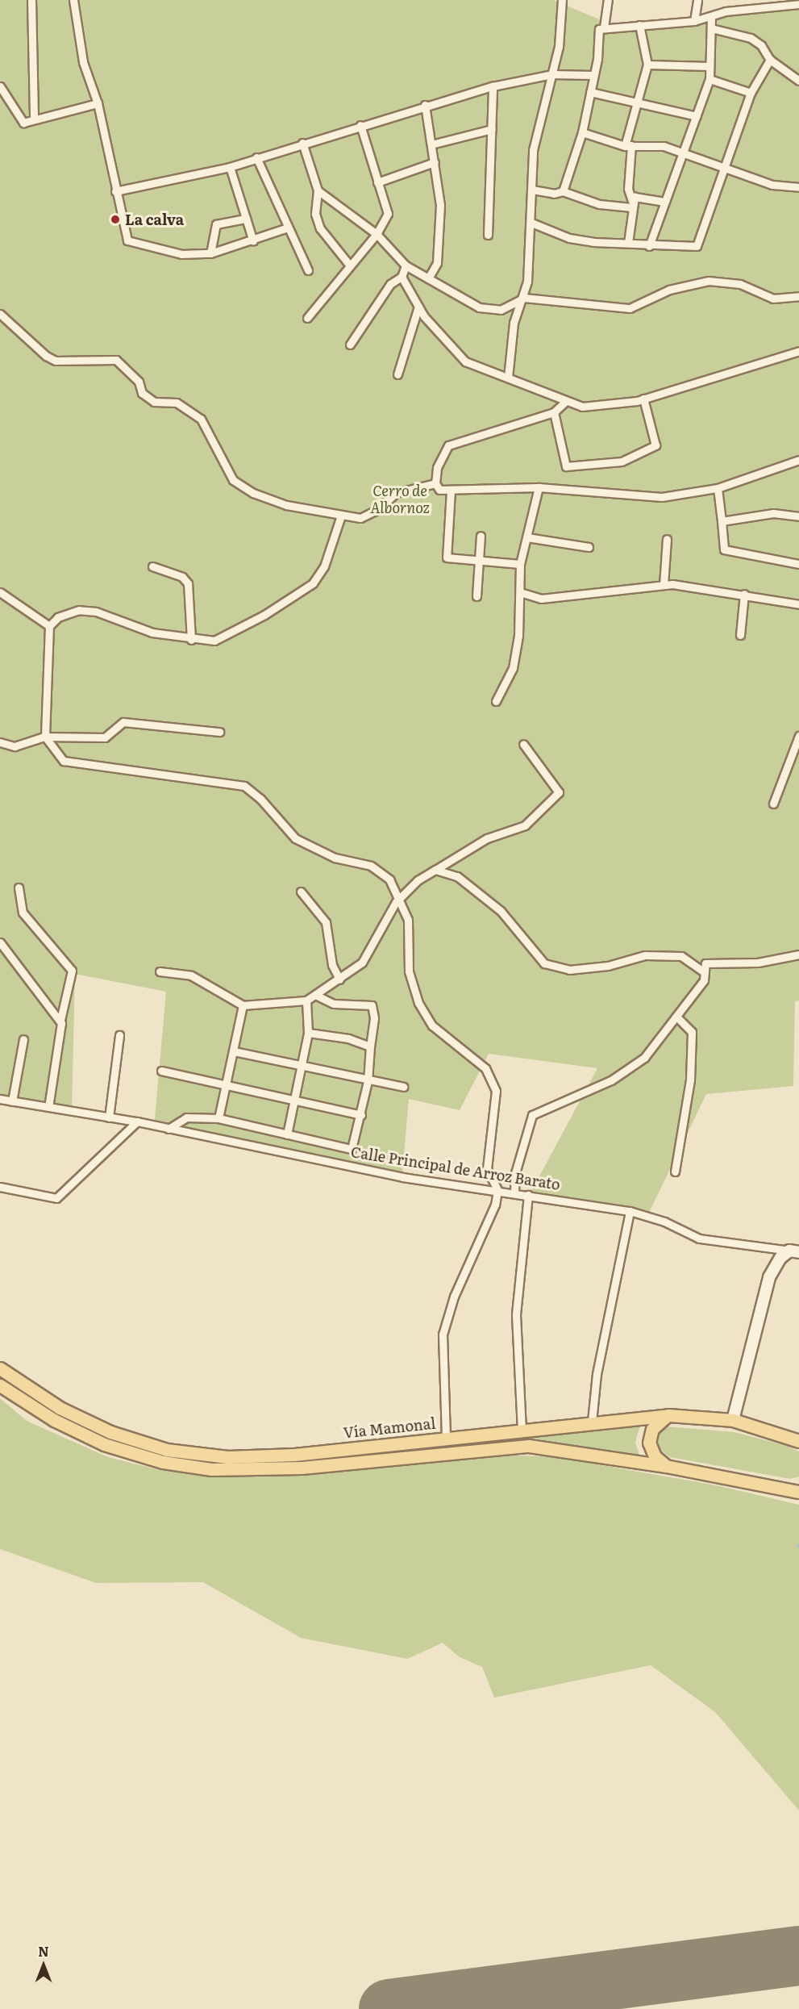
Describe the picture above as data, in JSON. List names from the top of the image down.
{
  "streets": {
    "main road": ["Vía Mamonal"],
    "street": ["Calle Principal de Arroz Barato"]
  },
  "crossings": [
    ["Calle Principal de Arroz Barato", "Vía Mamonal"]
  ],
  "parks": ["Cerro de Albornoz"],
  "places": ["La calva"],
  "north": "top"
}
